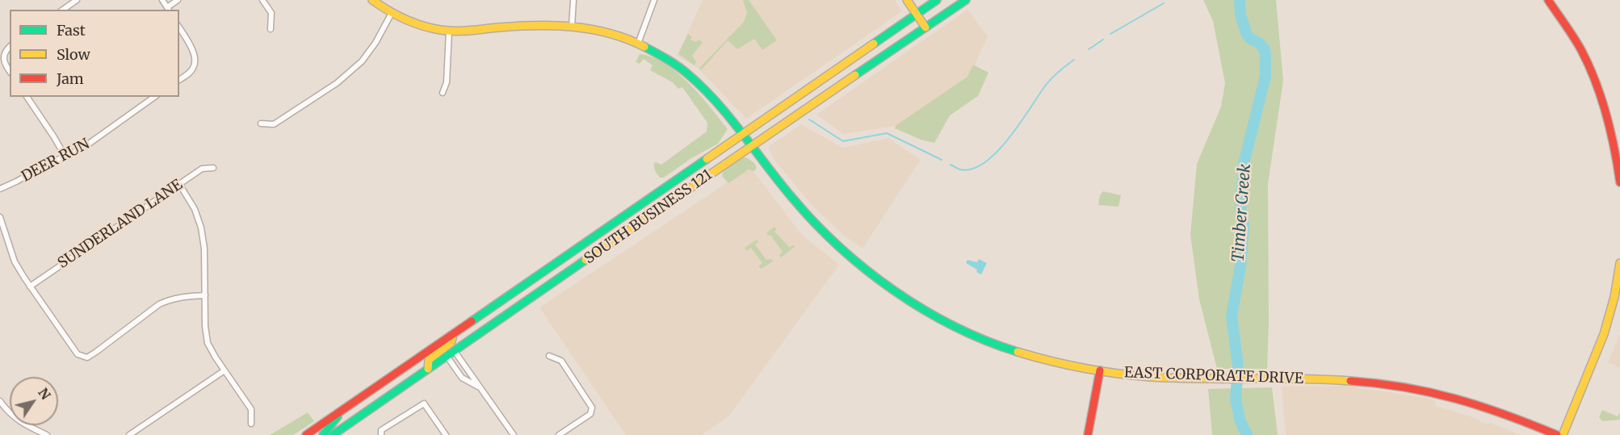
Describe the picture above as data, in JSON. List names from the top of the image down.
{
  "streets": {
    "main road": ["SOUTH BUSINESS 121", "EAST CORPORATE DRIVE"],
    "street": ["DEER RUN", "SUNDERLAND LANE"]
  },
  "crossings": [
    ["SOUTH BUSINESS 121", "EAST CORPORATE DRIVE"]
  ],
  "water": ["Timber Creek"],
  "legend": ["Fast", "Slow", "Jam"],
  "north": "top right"
}
